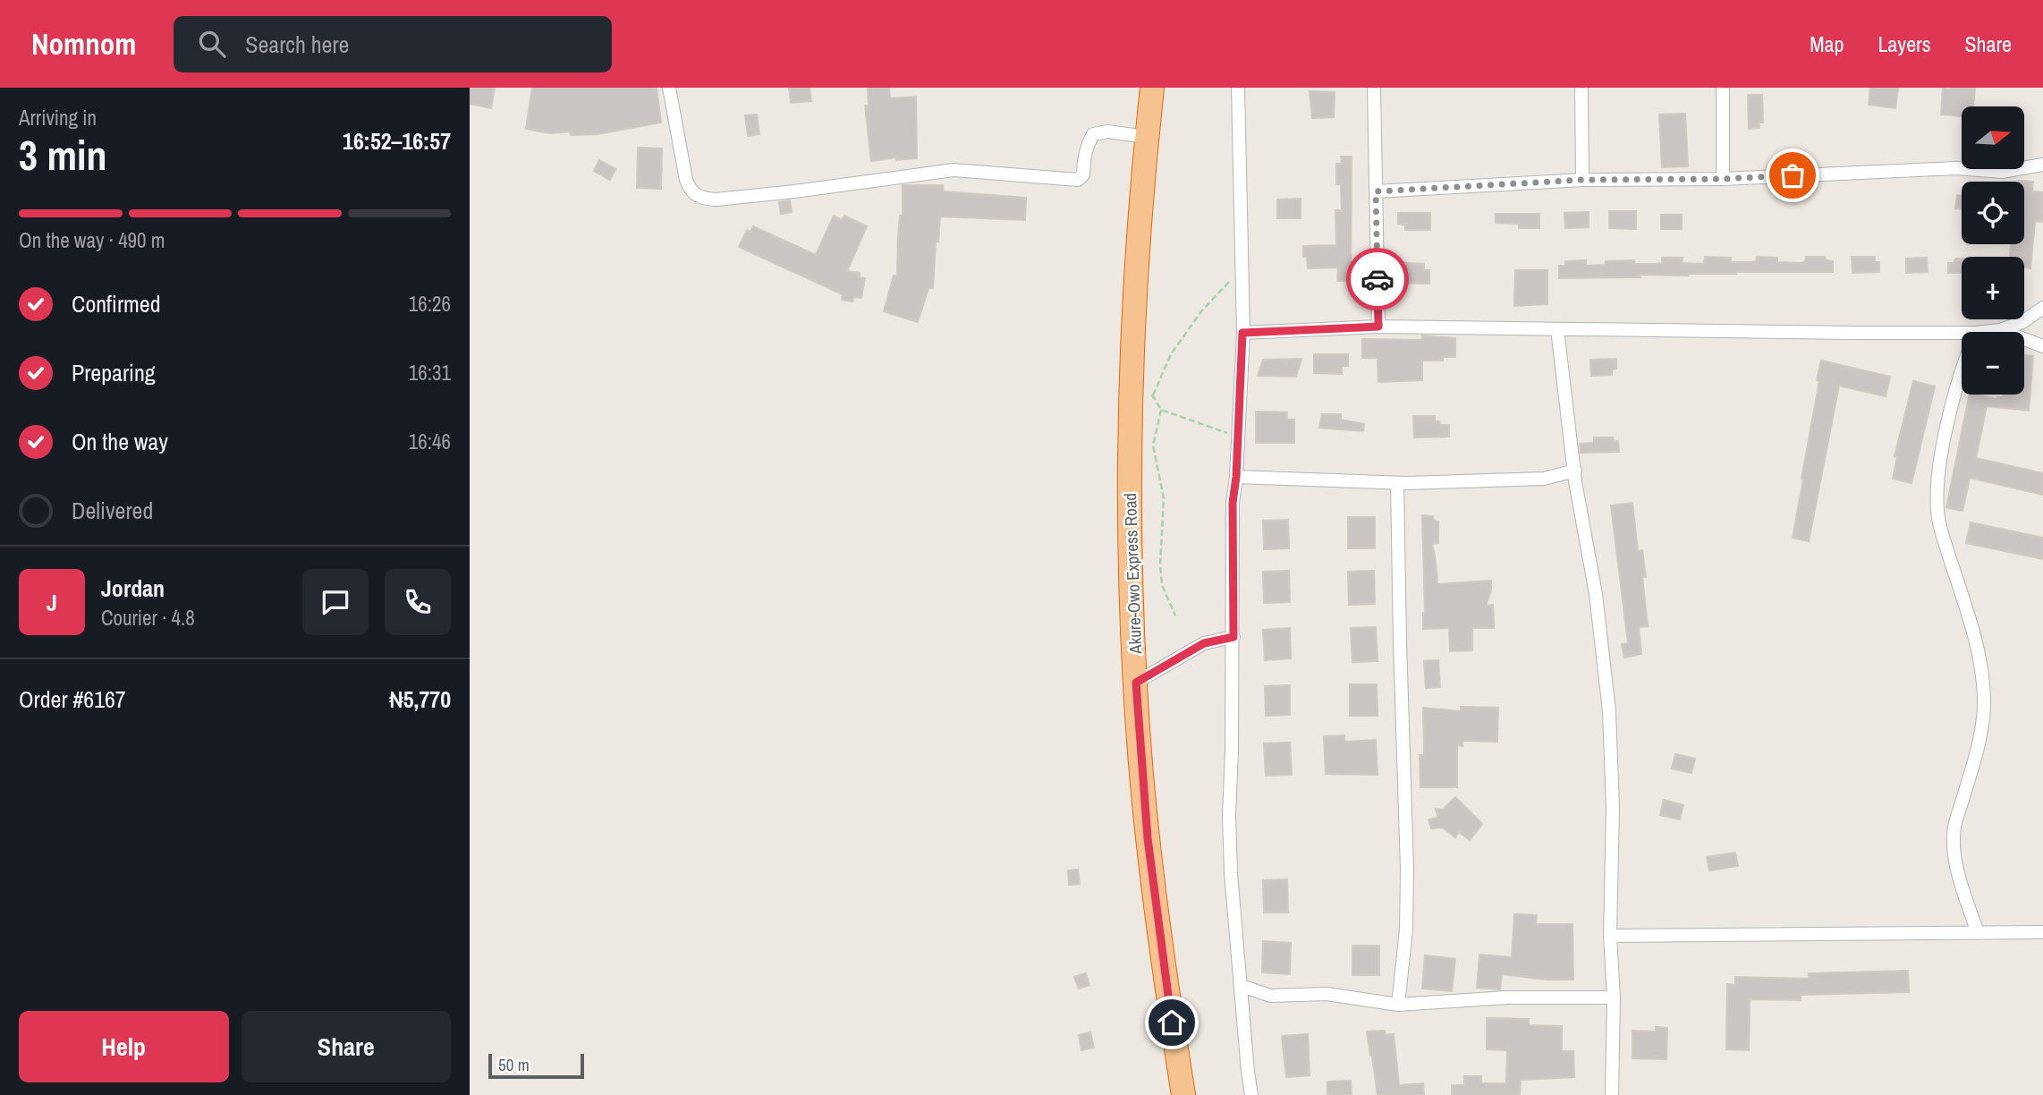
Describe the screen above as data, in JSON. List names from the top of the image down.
{
  "streets": {
    "highway": ["Akure-Owo Express Road"]
  },
  "scale_bar": "50 m",
  "north": "right",
  "page": {
    "header": "Nomnom",
    "search": "Search here",
    "nav": ["Map", "Layers", "Share"],
    "heading": ["3 min", "Arriving in", "16:52–16:57"],
    "panel": [
      "Jordan",
      "Courier · 4.8",
      "Order #6167",
      "₦5,770"
    ],
    "map_buttons": ["+", "−"],
    "bar": "On the way · 490 m",
    "list": [
      ["Confirmed", "16:26"],
      ["Preparing", "16:31"],
      ["On the way", "16:46"],
      "Delivered"
    ],
    "round": "J",
    "buttons": ["Help", "Share"],
    "scale": "50 m"
  }
}
